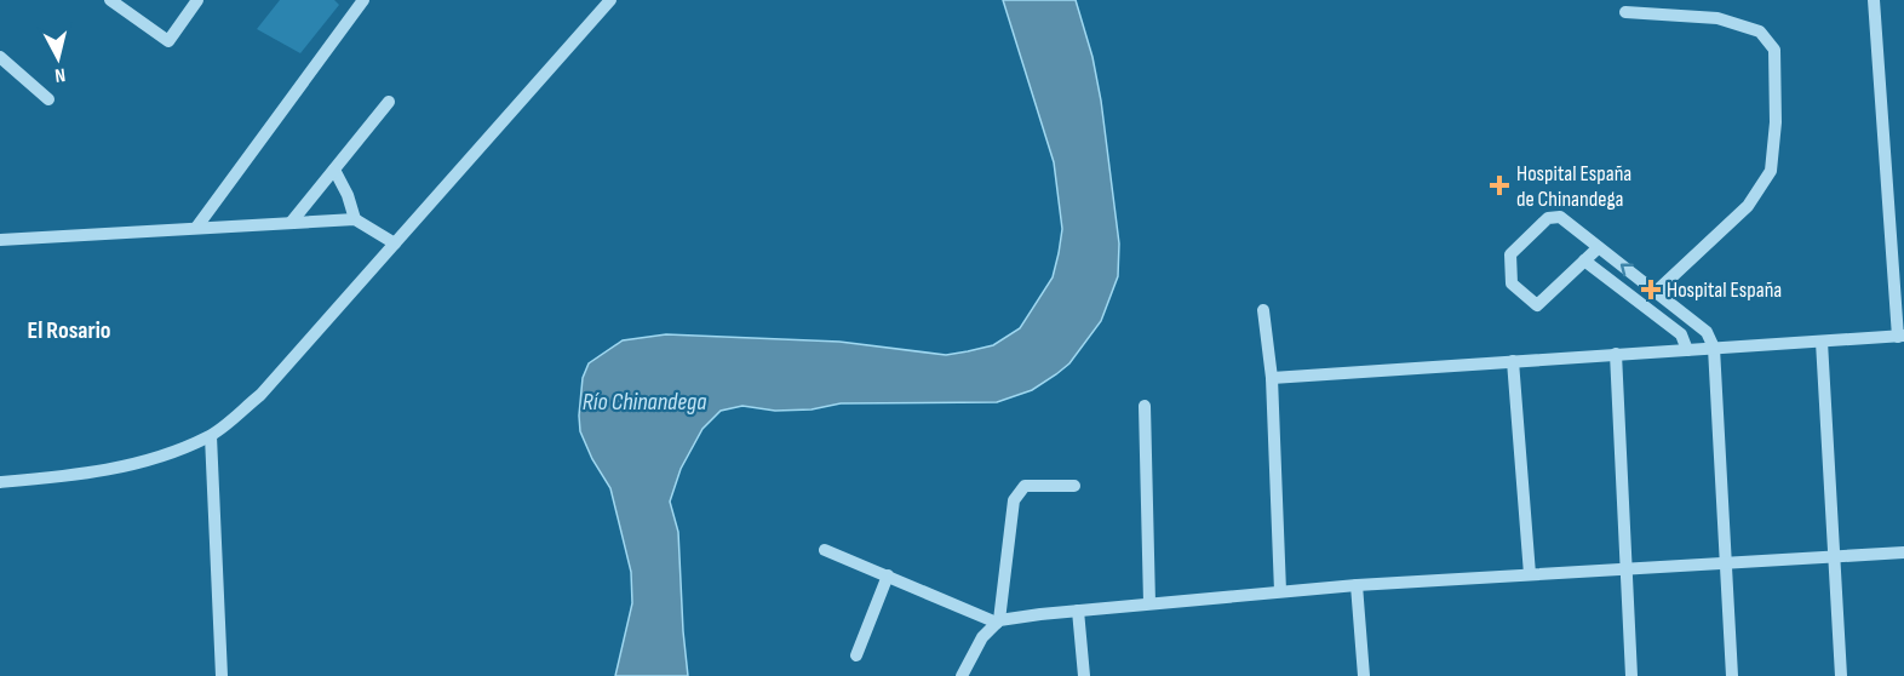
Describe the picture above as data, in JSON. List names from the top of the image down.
{
  "districts": ["El Rosario"],
  "water": ["Río Chinandega"],
  "places": {
    "health": ["Hospital España de Chinandega", "Hospital España"]
  },
  "north": "bottom"
}
